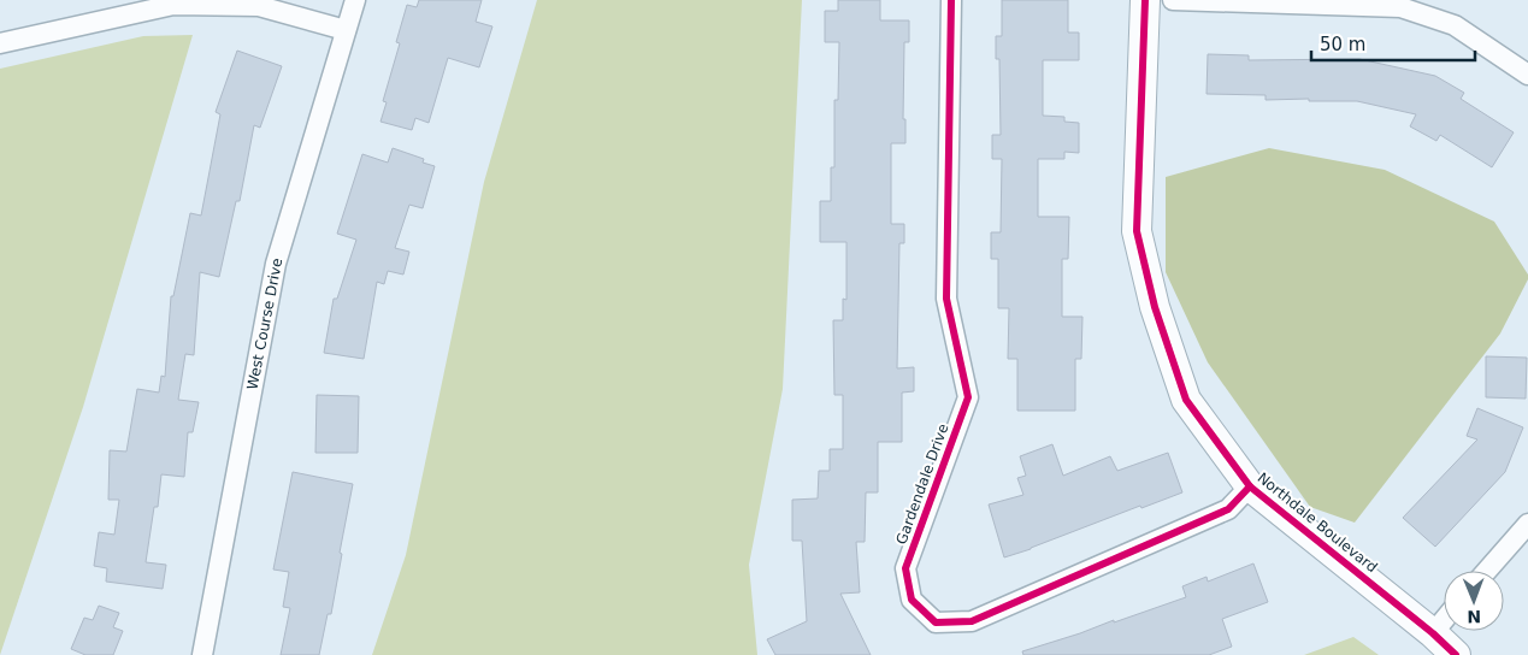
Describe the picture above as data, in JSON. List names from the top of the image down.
{
  "streets": {
    "street": ["West Course Drive", "Gardendale Drive", "Northdale Boulevard"]
  },
  "crossings": [
    ["Gardendale Drive", "Northdale Boulevard"]
  ],
  "scale_bar": "50 m",
  "north": "bottom"
}
